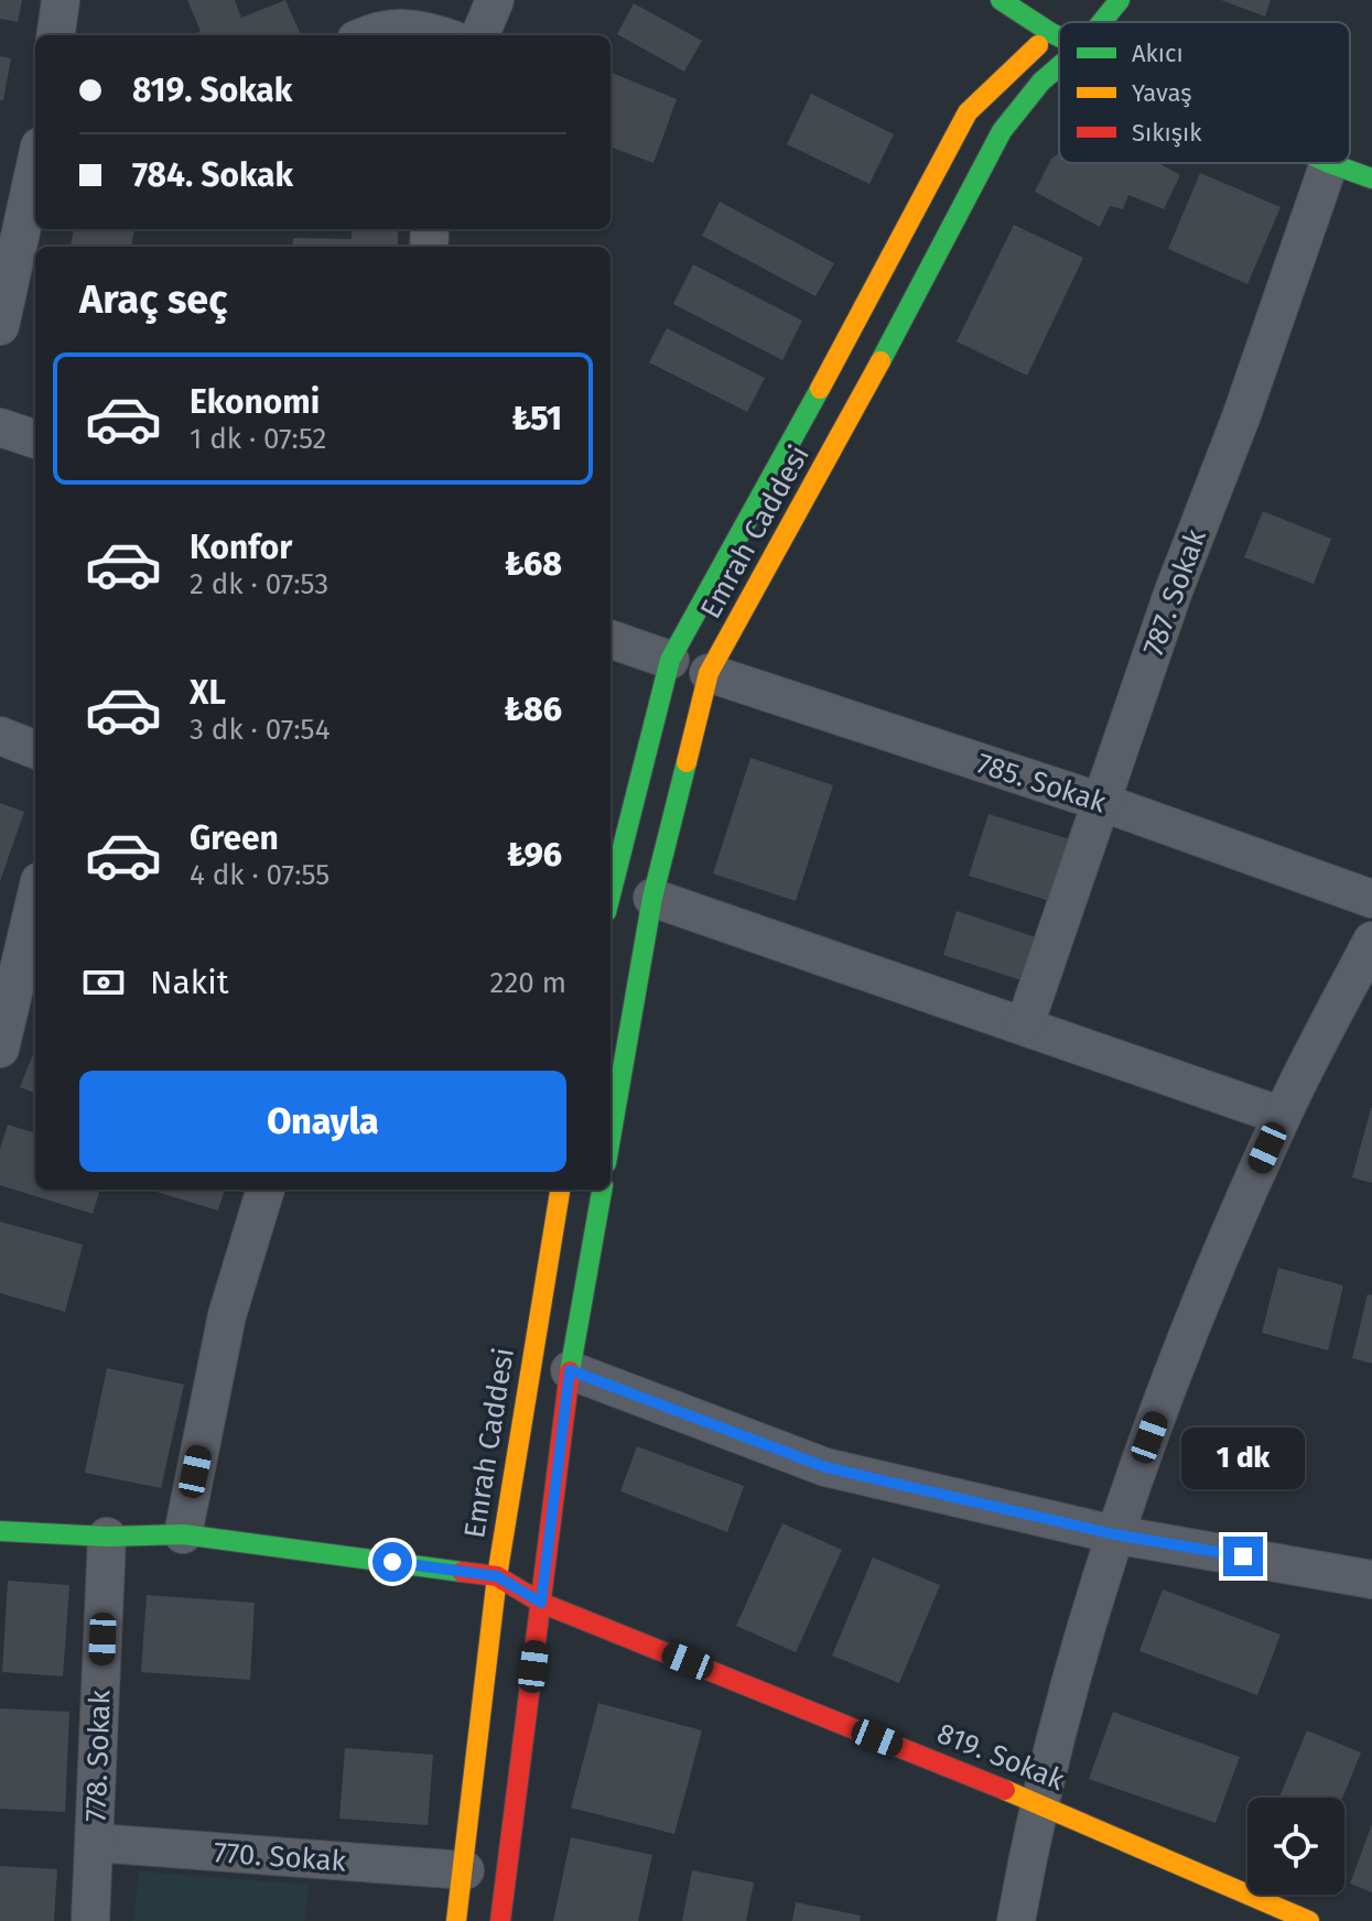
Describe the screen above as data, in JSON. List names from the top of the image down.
{
  "streets": {
    "street": [
      "Emrah Caddesi",
      "787. Sokak",
      "785. Sokak",
      "778. Sokak",
      "819. Sokak",
      "770. Sokak"
    ]
  },
  "crossings": [
    ["Emrah Caddesi", "785. Sokak"],
    ["Emrah Caddesi", "819. Sokak"],
    ["Emrah Caddesi", "770. Sokak"],
    ["787. Sokak", "785. Sokak"],
    ["778. Sokak", "819. Sokak"],
    ["778. Sokak", "770. Sokak"]
  ],
  "legend": ["Akıcı", "Yavaş", "Sıkışık"],
  "page": {
    "banner": ["819. Sokak", "784. Sokak"],
    "heading": "Araç seç",
    "list": [
      {
        "name": "Ekonomi",
        "note": "1 dk · 07:52",
        "value": "₺51"
      },
      {
        "name": "Konfor",
        "note": "2 dk · 07:53",
        "value": "₺68"
      },
      {
        "name": "XL",
        "note": "3 dk · 07:54",
        "value": "₺86"
      },
      {
        "name": "Green",
        "note": "4 dk · 07:55",
        "value": "₺96"
      }
    ],
    "pay": ["Nakit", "220 m"],
    "buttons": "Onayla",
    "bubble": "1 dk"
  }
}
